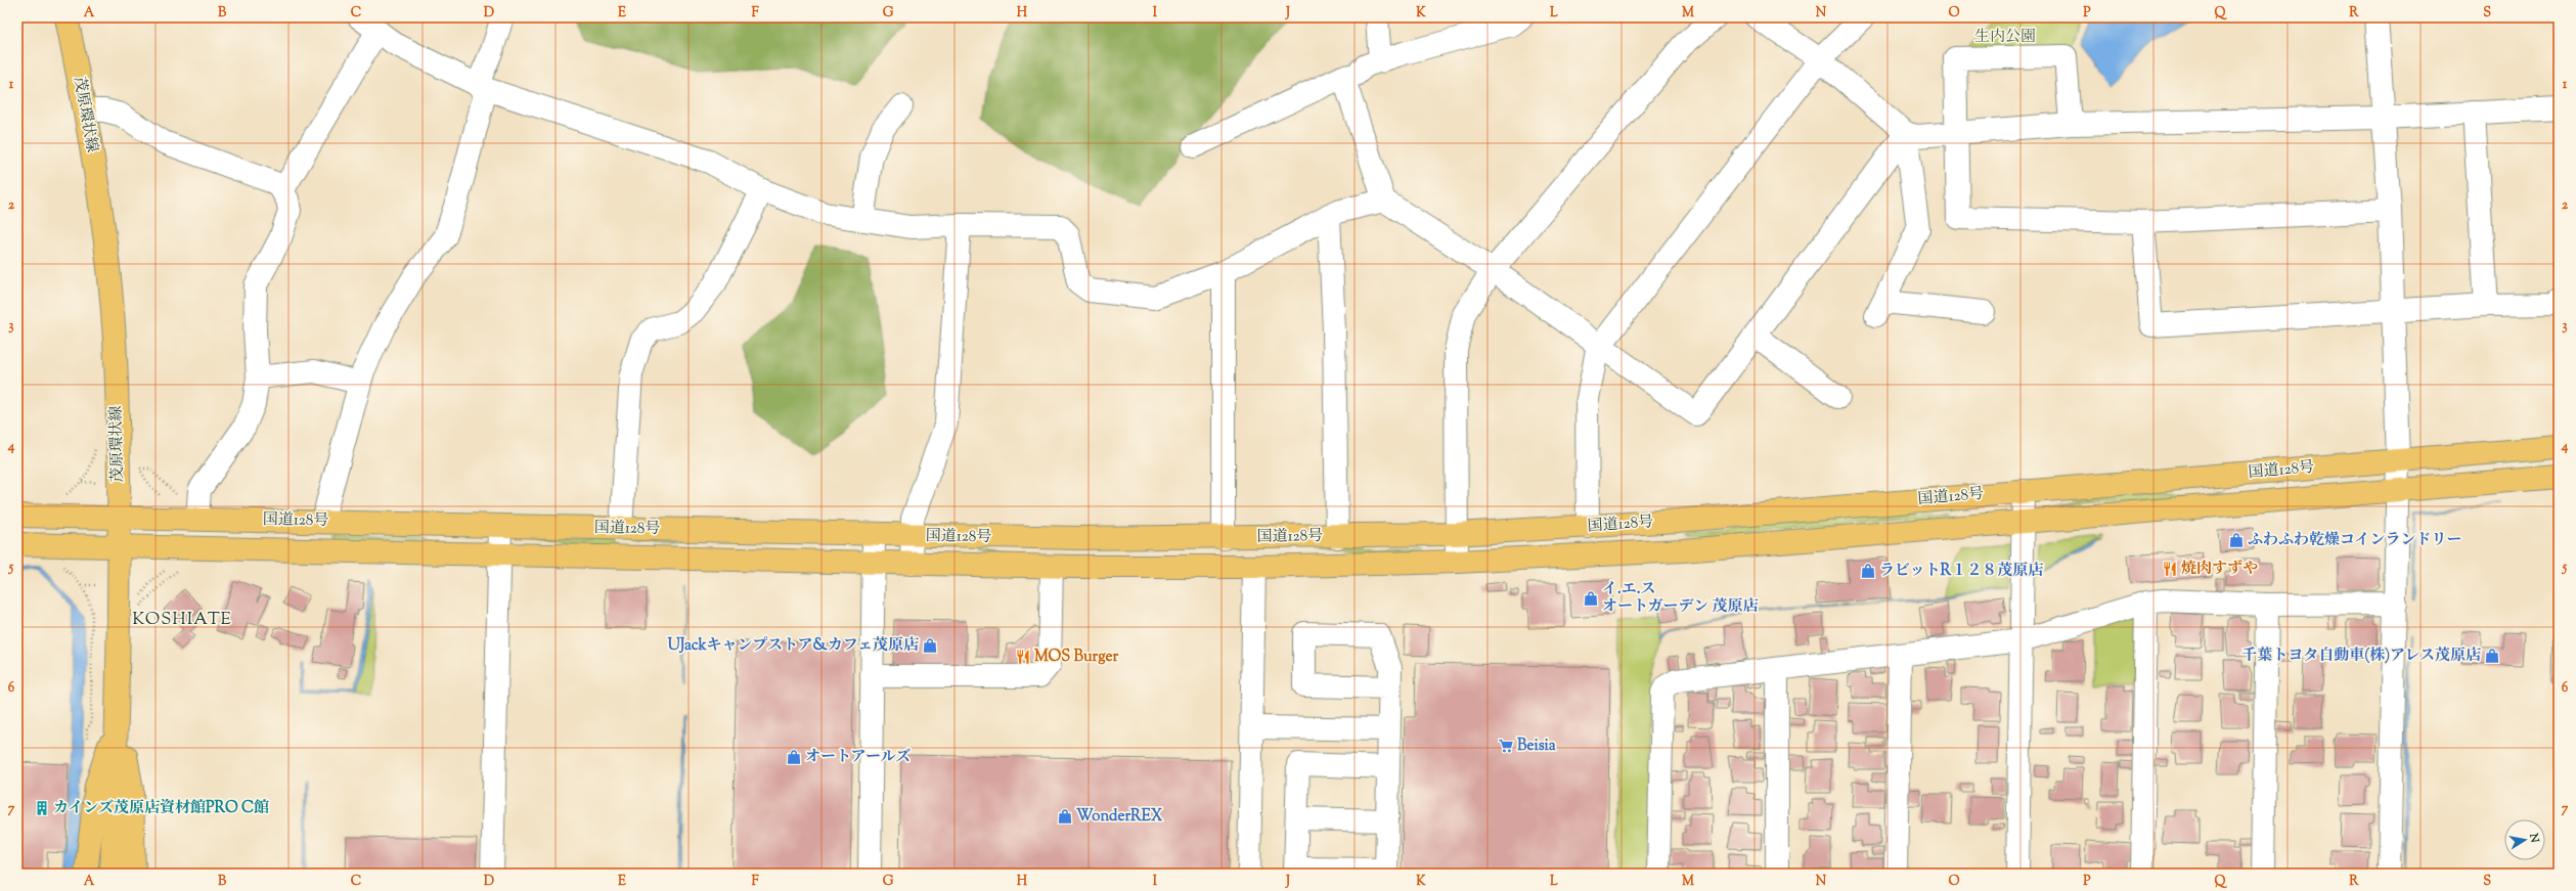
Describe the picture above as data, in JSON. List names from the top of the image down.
{
  "streets": {
    "main road": ["茂原環状線", "国道128号"]
  },
  "crossings": [
    ["茂原環状線", "国道128号"]
  ],
  "districts": ["KOSHIATE"],
  "parks": ["生内公園"],
  "places": {
    "shop": [
      "ふわふわ乾燥コインランドリー",
      "ラビットR１２８茂原店",
      "イ.エ.ス オートガーデン 茂原店",
      "UJackキャンプストア&カフェ茂原店",
      "千葉トヨタ自動車(株)アレス茂原店",
      "オートアールズ",
      "WonderREX"
    ],
    "restaurant": ["焼肉すずや", "MOS Burger"],
    "supermarket": ["Beisia"],
    "building": ["カインズ茂原店資材館PRO C館"]
  },
  "north": "right",
  "grid": {
    "columns": [
      "A",
      "B",
      "C",
      "D",
      "E",
      "F",
      "G",
      "H",
      "I",
      "J",
      "K",
      "L",
      "M",
      "N",
      "O",
      "P",
      "Q",
      "R",
      "S"
    ],
    "rows": [
      "1",
      "2",
      "3",
      "4",
      "5",
      "6",
      "7"
    ]
  }
}
